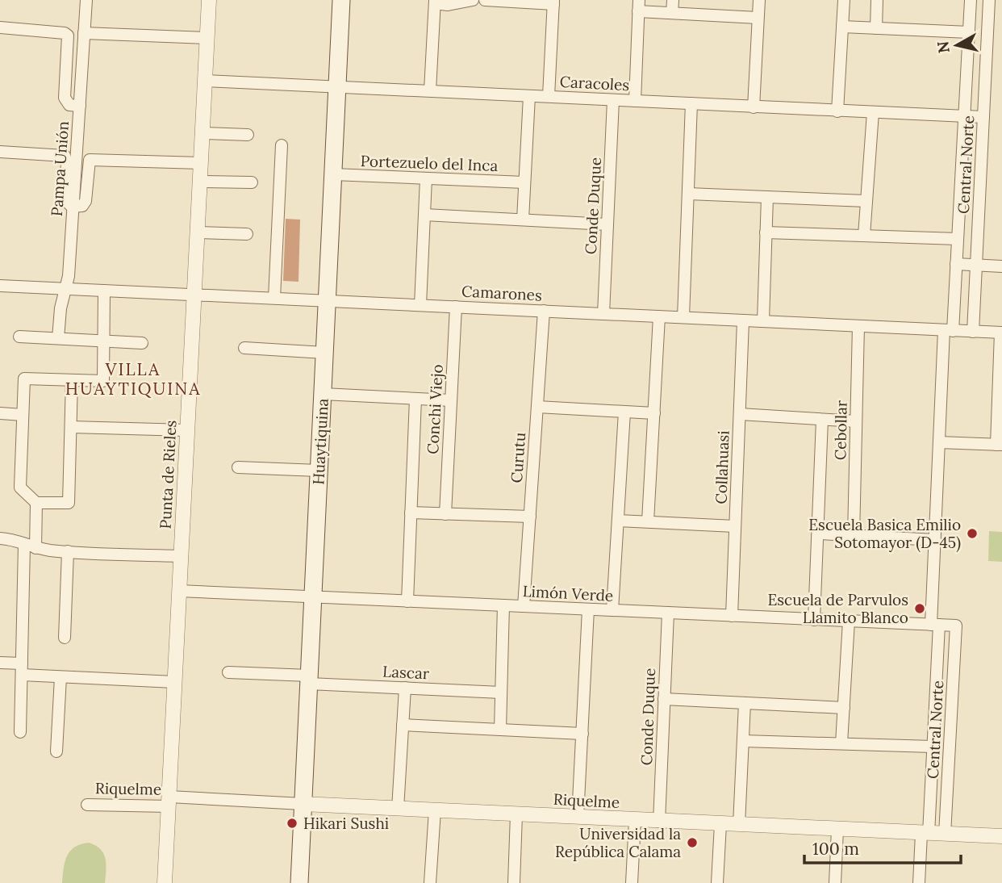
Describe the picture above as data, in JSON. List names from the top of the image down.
{
  "streets": {
    "main road": ["Huaytiquina"],
    "street": [
      "Caracoles",
      "Portezuelo del Inca",
      "Central Norte",
      "Pampa Unión",
      "Conde Duque",
      "Camarones",
      "Conchi Viejo",
      "Cebollar",
      "Curutu",
      "Collahuasi",
      "Punta de Rieles",
      "Limón Verde",
      "Lascar",
      "Riquelme"
    ]
  },
  "crossings": [
    ["Caracoles", "Central Norte"],
    ["Caracoles", "Conde Duque"],
    ["Caracoles", "Huaytiquina"],
    ["Caracoles", "Punta de Rieles"],
    ["Portezuelo del Inca", "Huaytiquina"],
    ["Central Norte", "Camarones"],
    ["Central Norte", "Limón Verde"],
    ["Central Norte", "Riquelme"],
    ["Pampa Unión", "Camarones"],
    ["Conde Duque", "Camarones"],
    ["Conde Duque", "Limón Verde"],
    ["Conde Duque", "Riquelme"],
    ["Camarones", "Conchi Viejo"],
    ["Camarones", "Cebollar"],
    ["Camarones", "Huaytiquina"],
    ["Camarones", "Curutu"],
    ["Camarones", "Collahuasi"],
    ["Camarones", "Punta de Rieles"],
    ["Conchi Viejo", "Limón Verde"],
    ["Cebollar", "Limón Verde"],
    ["Huaytiquina", "Limón Verde"],
    ["Huaytiquina", "Lascar"],
    ["Huaytiquina", "Riquelme"],
    ["Curutu", "Limón Verde"],
    ["Collahuasi", "Limón Verde"],
    ["Punta de Rieles", "Limón Verde"],
    ["Punta de Rieles", "Riquelme"]
  ],
  "districts": ["VILLA HUAYTIQUINA"],
  "places": [
    "Escuela Basica Emilio Sotomayor (D-45)",
    "Escuela de Parvulos Llamito Blanco",
    "Hikari Sushi",
    "Universidad la República Calama"
  ],
  "scale_bar": "100 m",
  "north": "left"
}
